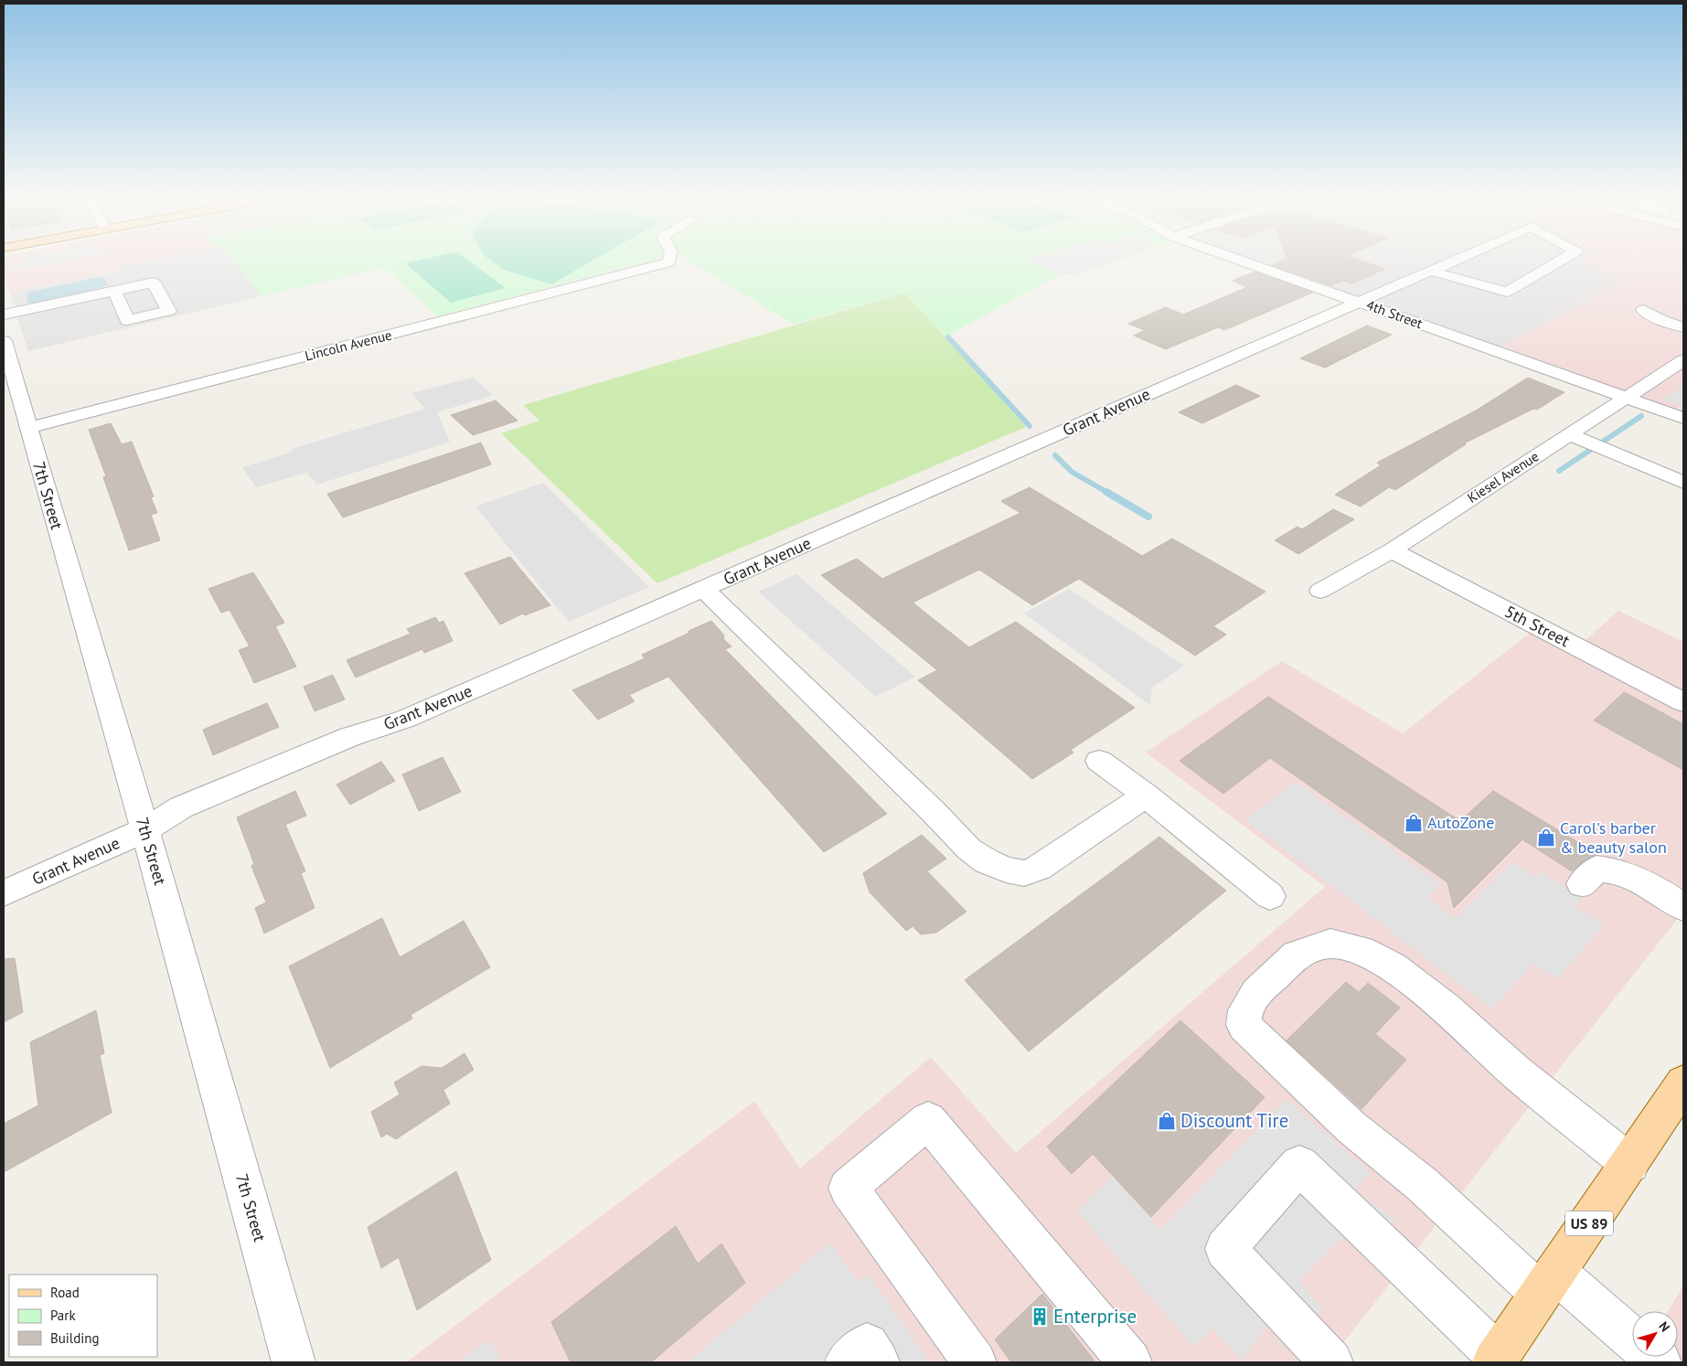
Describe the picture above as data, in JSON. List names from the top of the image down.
{
  "streets": {
    "main road": ["US 89"],
    "street": [
      "4th Street",
      "Lincoln Avenue",
      "Grant Avenue",
      "Kiesel Avenue",
      "7th Street",
      "5th Street"
    ]
  },
  "crossings": [
    ["4th Street", "Grant Avenue"],
    ["4th Street", "Kiesel Avenue"],
    ["Lincoln Avenue", "7th Street"],
    ["Grant Avenue", "7th Street"],
    ["Kiesel Avenue", "5th Street"]
  ],
  "places": {
    "shop": ["AutoZone", "Carol's barber & beauty salon", "Discount Tire"],
    "building": ["Enterprise"]
  },
  "legend": ["Road", "Park", "Building"],
  "north": "top right"
}
